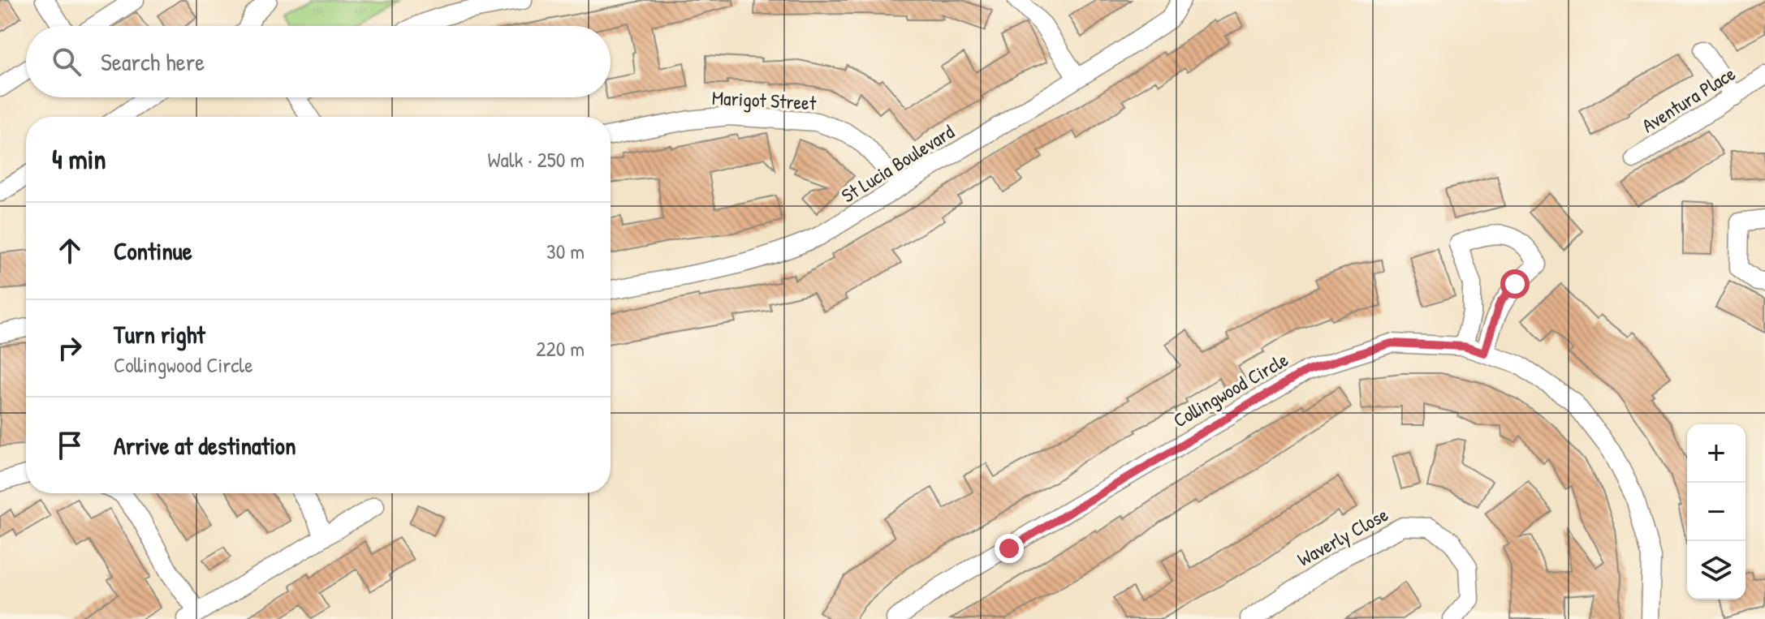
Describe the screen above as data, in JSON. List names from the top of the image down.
{
  "streets": {
    "street": [
      "Aventura Place",
      "Marigot Street",
      "St Lucia Boulevard",
      "Collingwood Circle",
      "Waverly Close"
    ]
  },
  "crossings": [
    ["Marigot Street", "St Lucia Boulevard"]
  ],
  "page": {
    "search": "Search here",
    "heading": ["4 min", "Walk · 250 m"],
    "list": [
      ["Continue", "30 m"],
      ["Turn right", "Collingwood Circle", "220 m"],
      "Arrive at destination"
    ],
    "map_buttons": ["+", "−"]
  }
}
